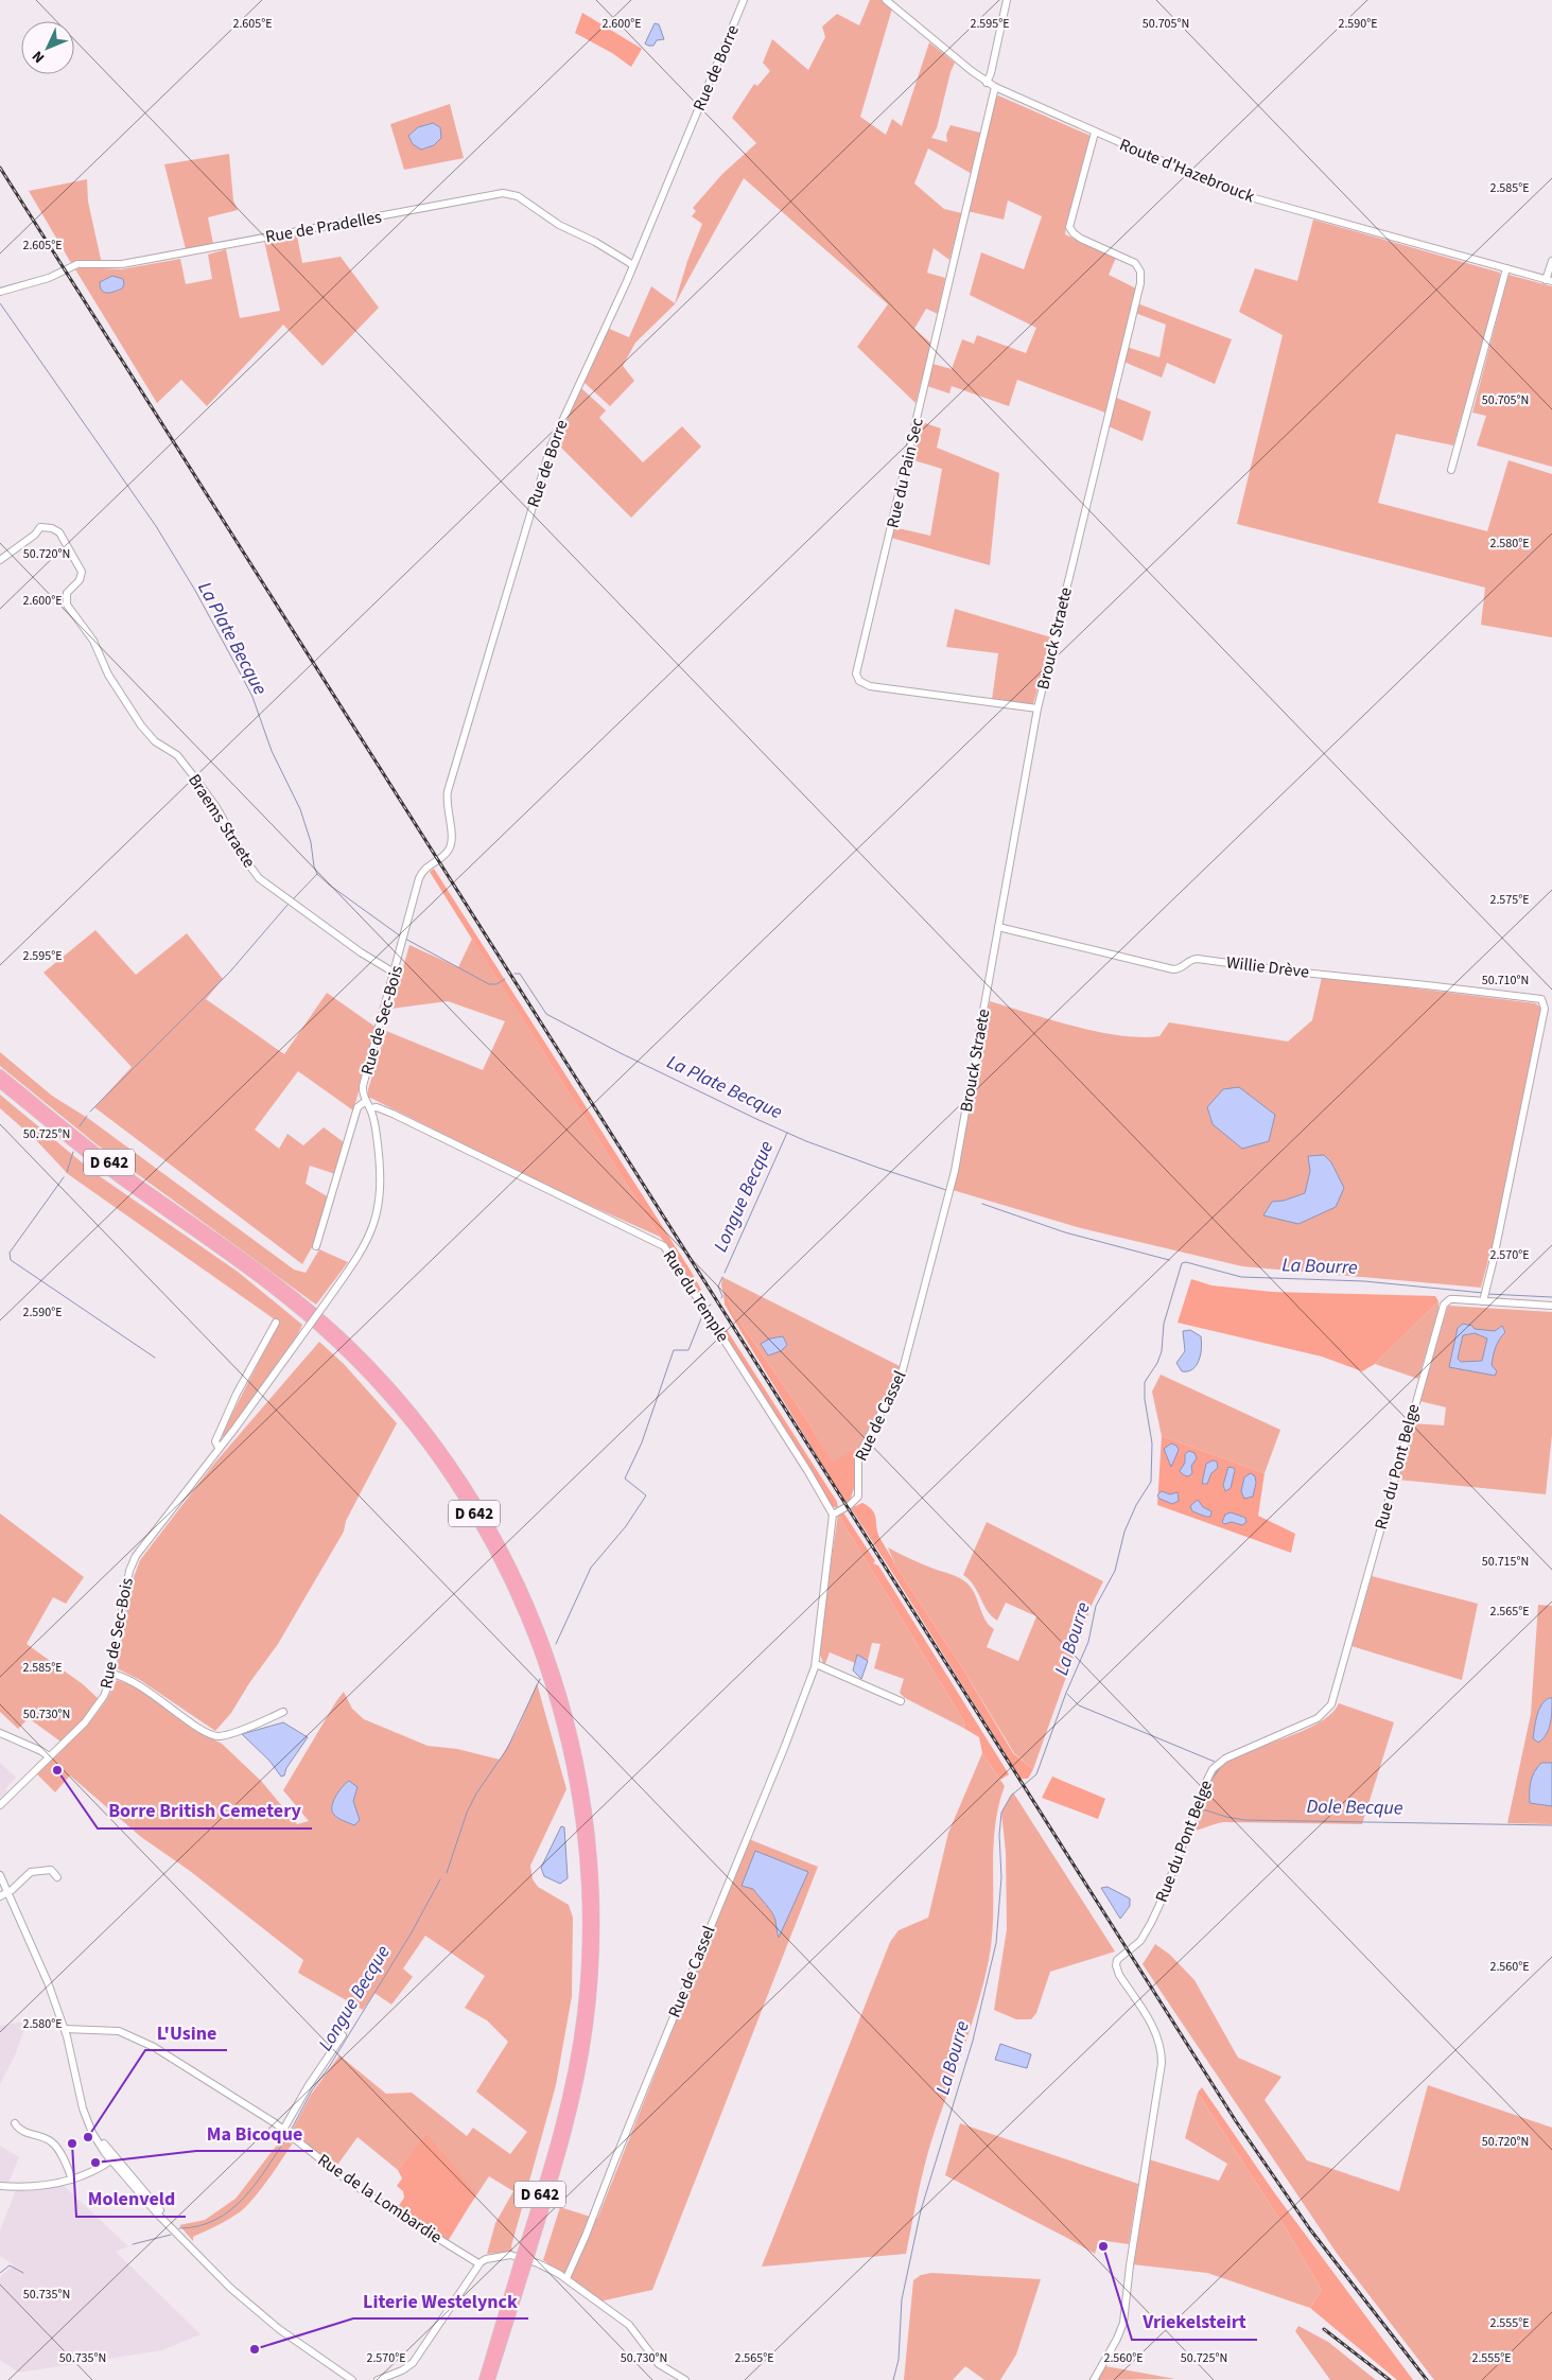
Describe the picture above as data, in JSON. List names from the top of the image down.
{
  "streets": {
    "highway": ["D 642"],
    "street": [
      "Rue de Borre",
      "Route d'Hazebrouck",
      "Rue de Pradelles",
      "Rue du Pain Sec",
      "Brouck Straete",
      "Braems Straete",
      "Willie Drève",
      "Rue de Sec-Bois",
      "Rue du Temple",
      "Rue de Cassel",
      "Rue du Pont Belge",
      "Rue de la Lombardie"
    ]
  },
  "crossings": [
    ["Rue de Borre", "Rue de Pradelles"],
    ["Rue de Borre", "Rue de Sec-Bois"],
    ["Route d'Hazebrouck", "Rue du Pain Sec"],
    ["Route d'Hazebrouck", "Brouck Straete"],
    ["Rue du Pain Sec", "Brouck Straete"],
    ["Brouck Straete", "Willie Drève"],
    ["Brouck Straete", "Rue de Cassel"],
    ["Braems Straete", "Rue de Sec-Bois"],
    ["Willie Drève", "Rue du Pont Belge"],
    ["Rue de Sec-Bois", "Rue du Temple"],
    ["Rue du Temple", "Rue de Cassel"]
  ],
  "water": [
    "La Plate Becque",
    "Longue Becque",
    "La Bourre",
    "Dole Becque"
  ],
  "places": [
    "Borre British Cemetery",
    "L'Usine",
    "Molenveld",
    "Ma Bicoque",
    "Vriekelsteirt",
    "Literie Westelynck"
  ],
  "north": "bottom left",
  "coordinates": [
    "2.605°E",
    "2.600°E",
    "2.595°E",
    "2.590°E",
    "50.705°N",
    "2.585°E",
    "2.580°E",
    "50.720°N",
    "2.575°E",
    "50.710°N",
    "50.725°N",
    "2.570°E",
    "50.715°N",
    "2.565°E",
    "50.730°N",
    "2.560°E",
    "50.735°N",
    "2.555°E"
  ]
}
